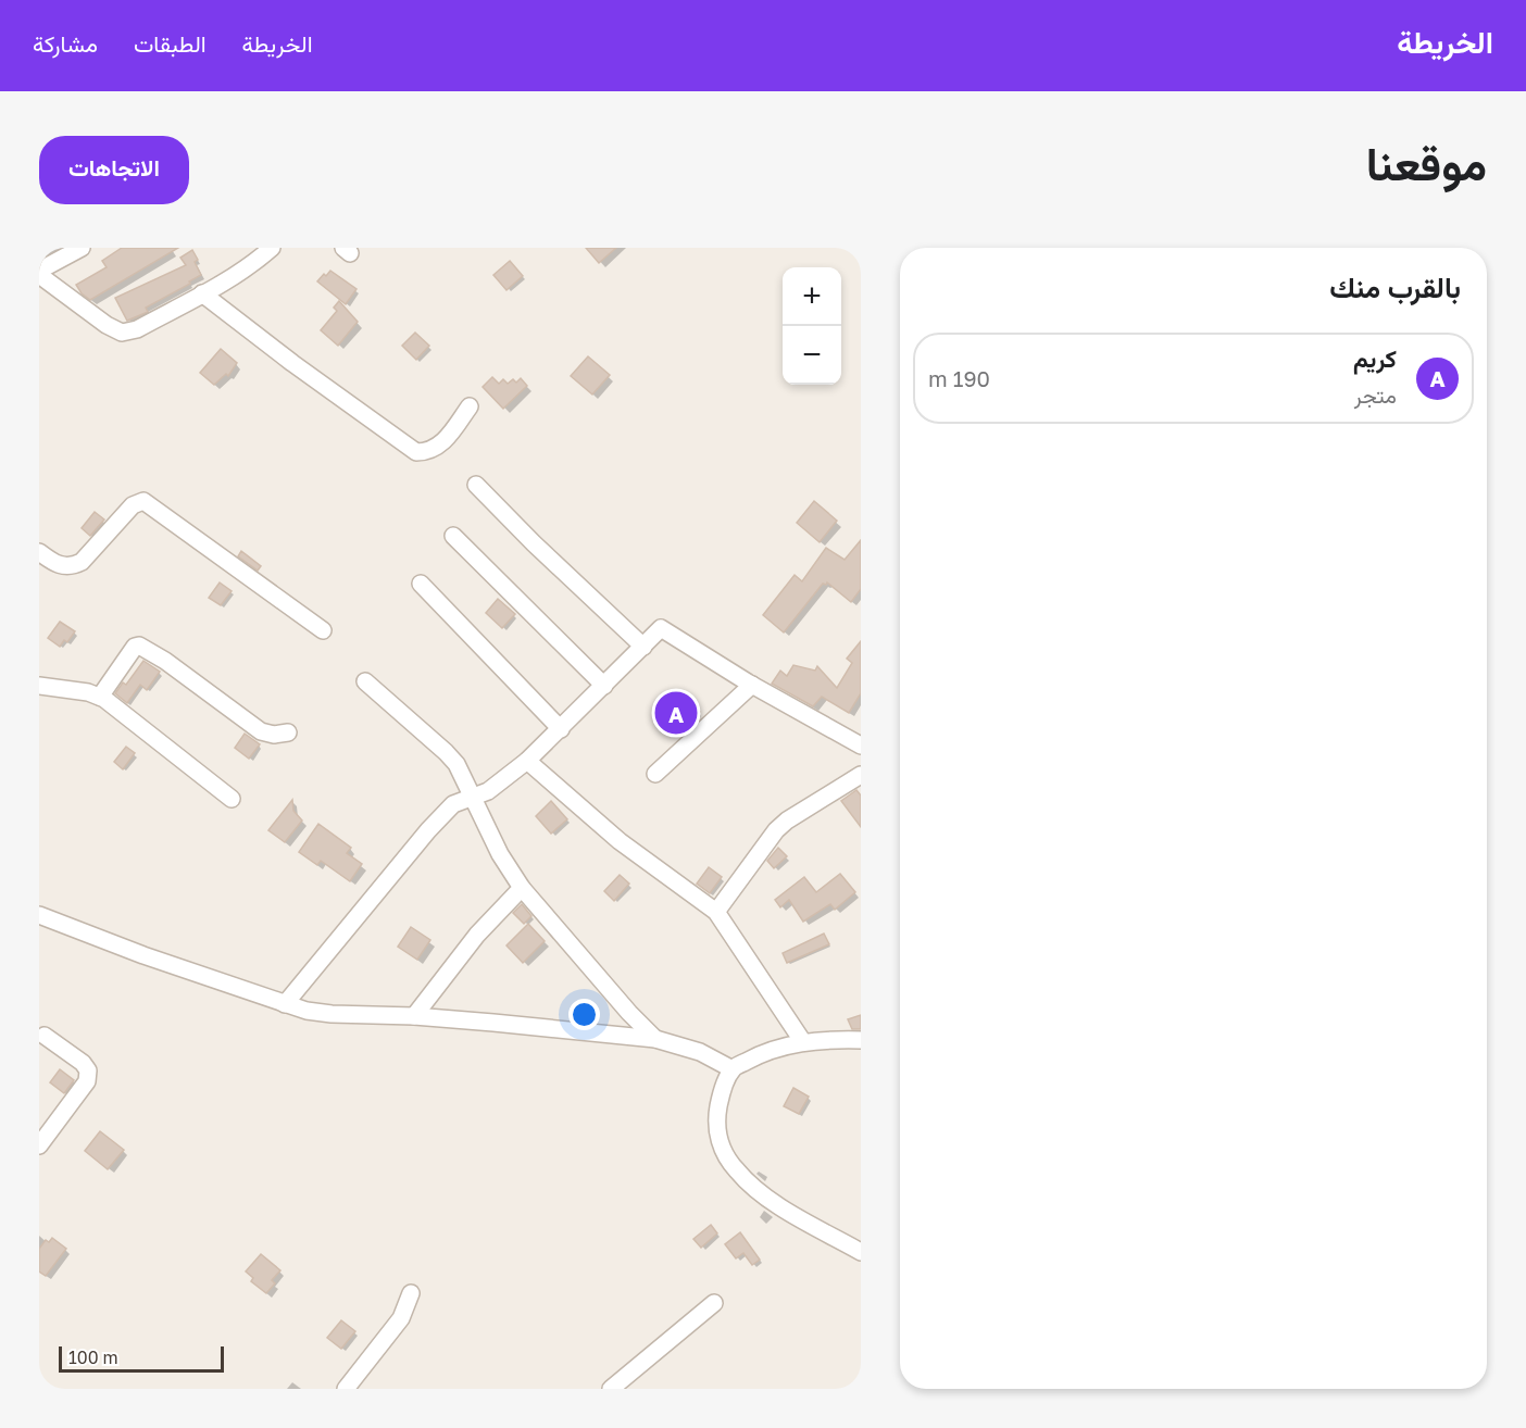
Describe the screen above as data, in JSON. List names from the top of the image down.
{
  "scale_bar": "100 m",
  "page": {
    "header": "الخريطة",
    "nav": ["الخريطة", "الطبقات", "مشاركة"],
    "title": "موقعنا",
    "buttons": "الاتجاهات",
    "heading": "بالقرب منك",
    "map_buttons": ["+", "−"],
    "list": [
      {
        "mark": "A",
        "name": "كريم",
        "note": "متجر",
        "value": "190 m"
      }
    ],
    "pins": "A",
    "scale": "100 m"
  }
}
